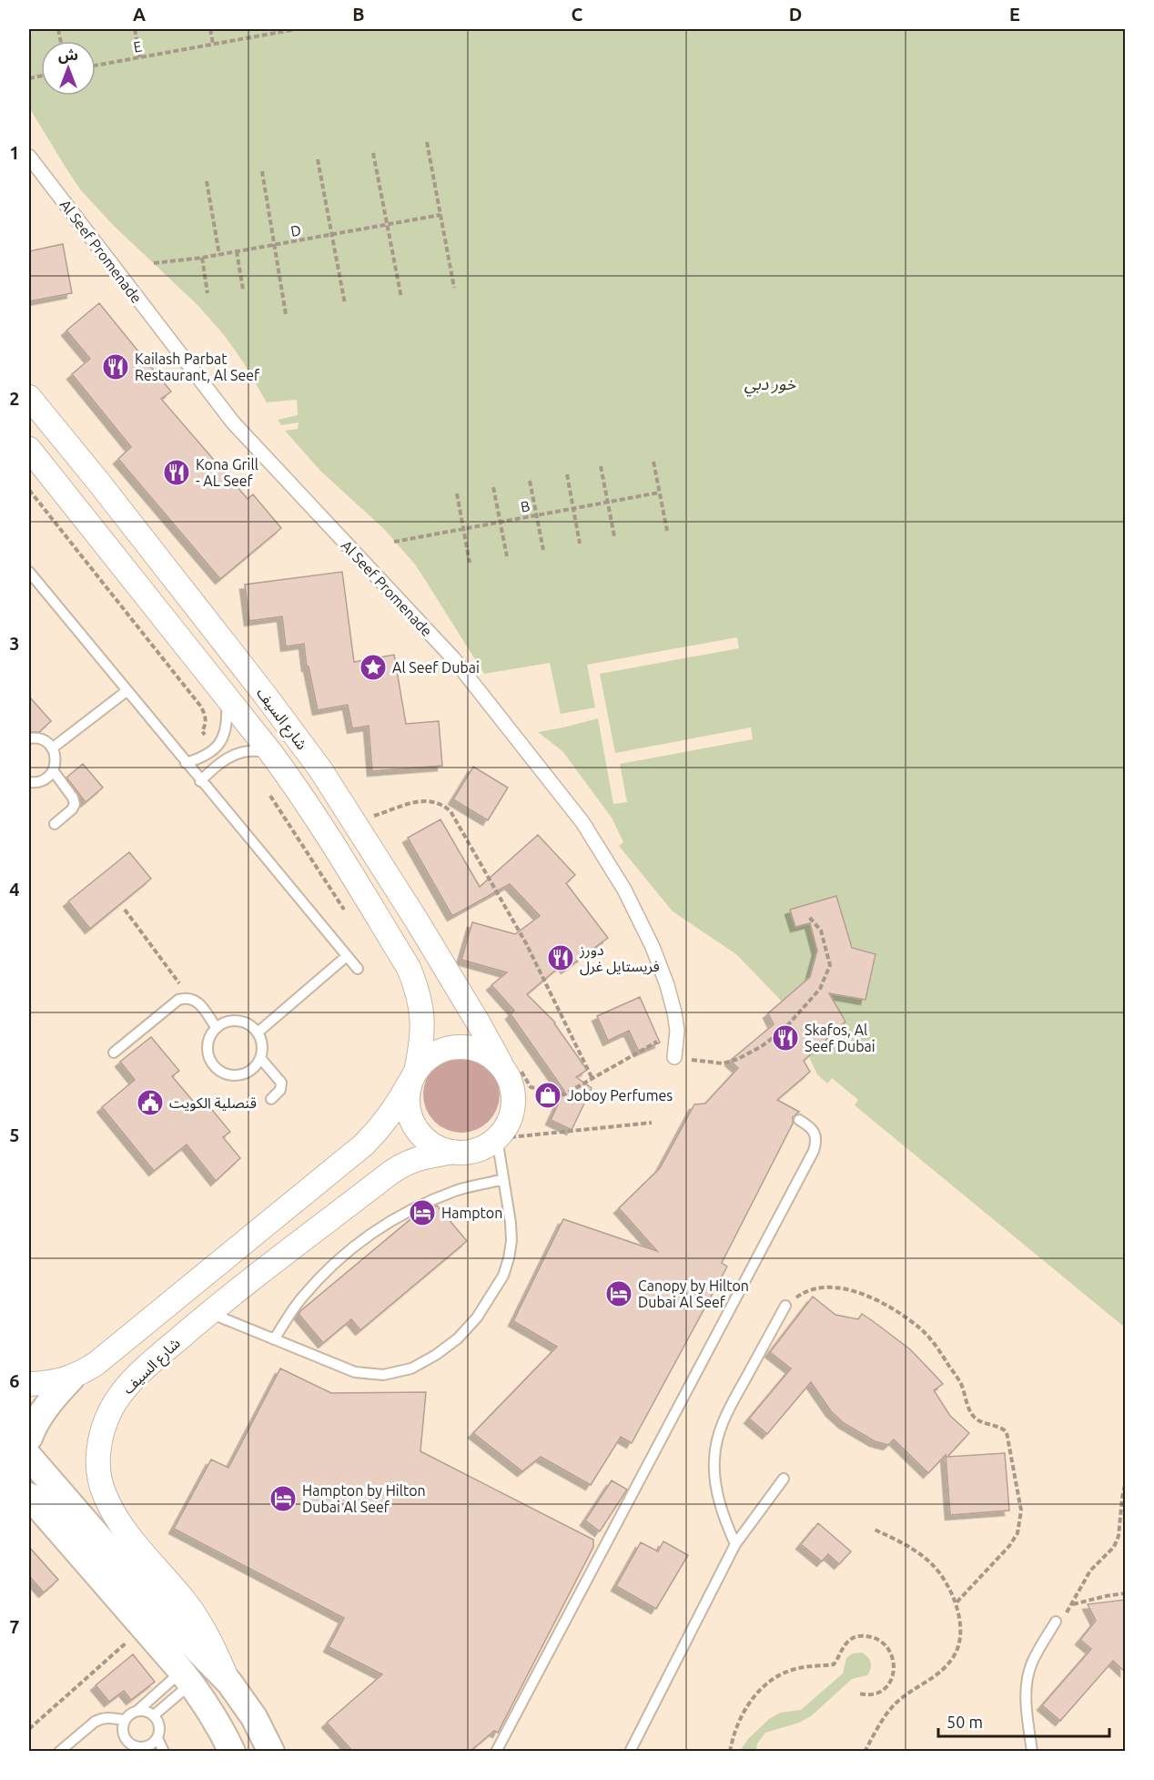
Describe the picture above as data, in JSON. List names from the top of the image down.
{
  "streets": {
    "main road": ["شارع السيف"],
    "street": ["Al Seef Promenade"],
    "path": ["E", "D", "B"]
  },
  "water": ["خور دبي"],
  "places": {
    "restaurant": [
      "Kailash Parbat Restaurant, Al Seef",
      "Kona Grill - AL Seef",
      "دورز فريستايل غرل",
      "Skafos, Al Seef Dubai"
    ],
    "place": ["Al Seef Dubai"],
    "shop": ["Joboy Perfumes"],
    "public building": ["قنصلية الكويت"],
    "hotel": ["Hampton", "Canopy by Hilton Dubai Al Seef", "Hampton by Hilton Dubai Al Seef"]
  },
  "scale_bar": "50 m",
  "north": "top",
  "grid": {
    "columns": [
      "A",
      "B",
      "C",
      "D",
      "E"
    ],
    "rows": [
      "1",
      "2",
      "3",
      "4",
      "5",
      "6",
      "7"
    ]
  }
}
